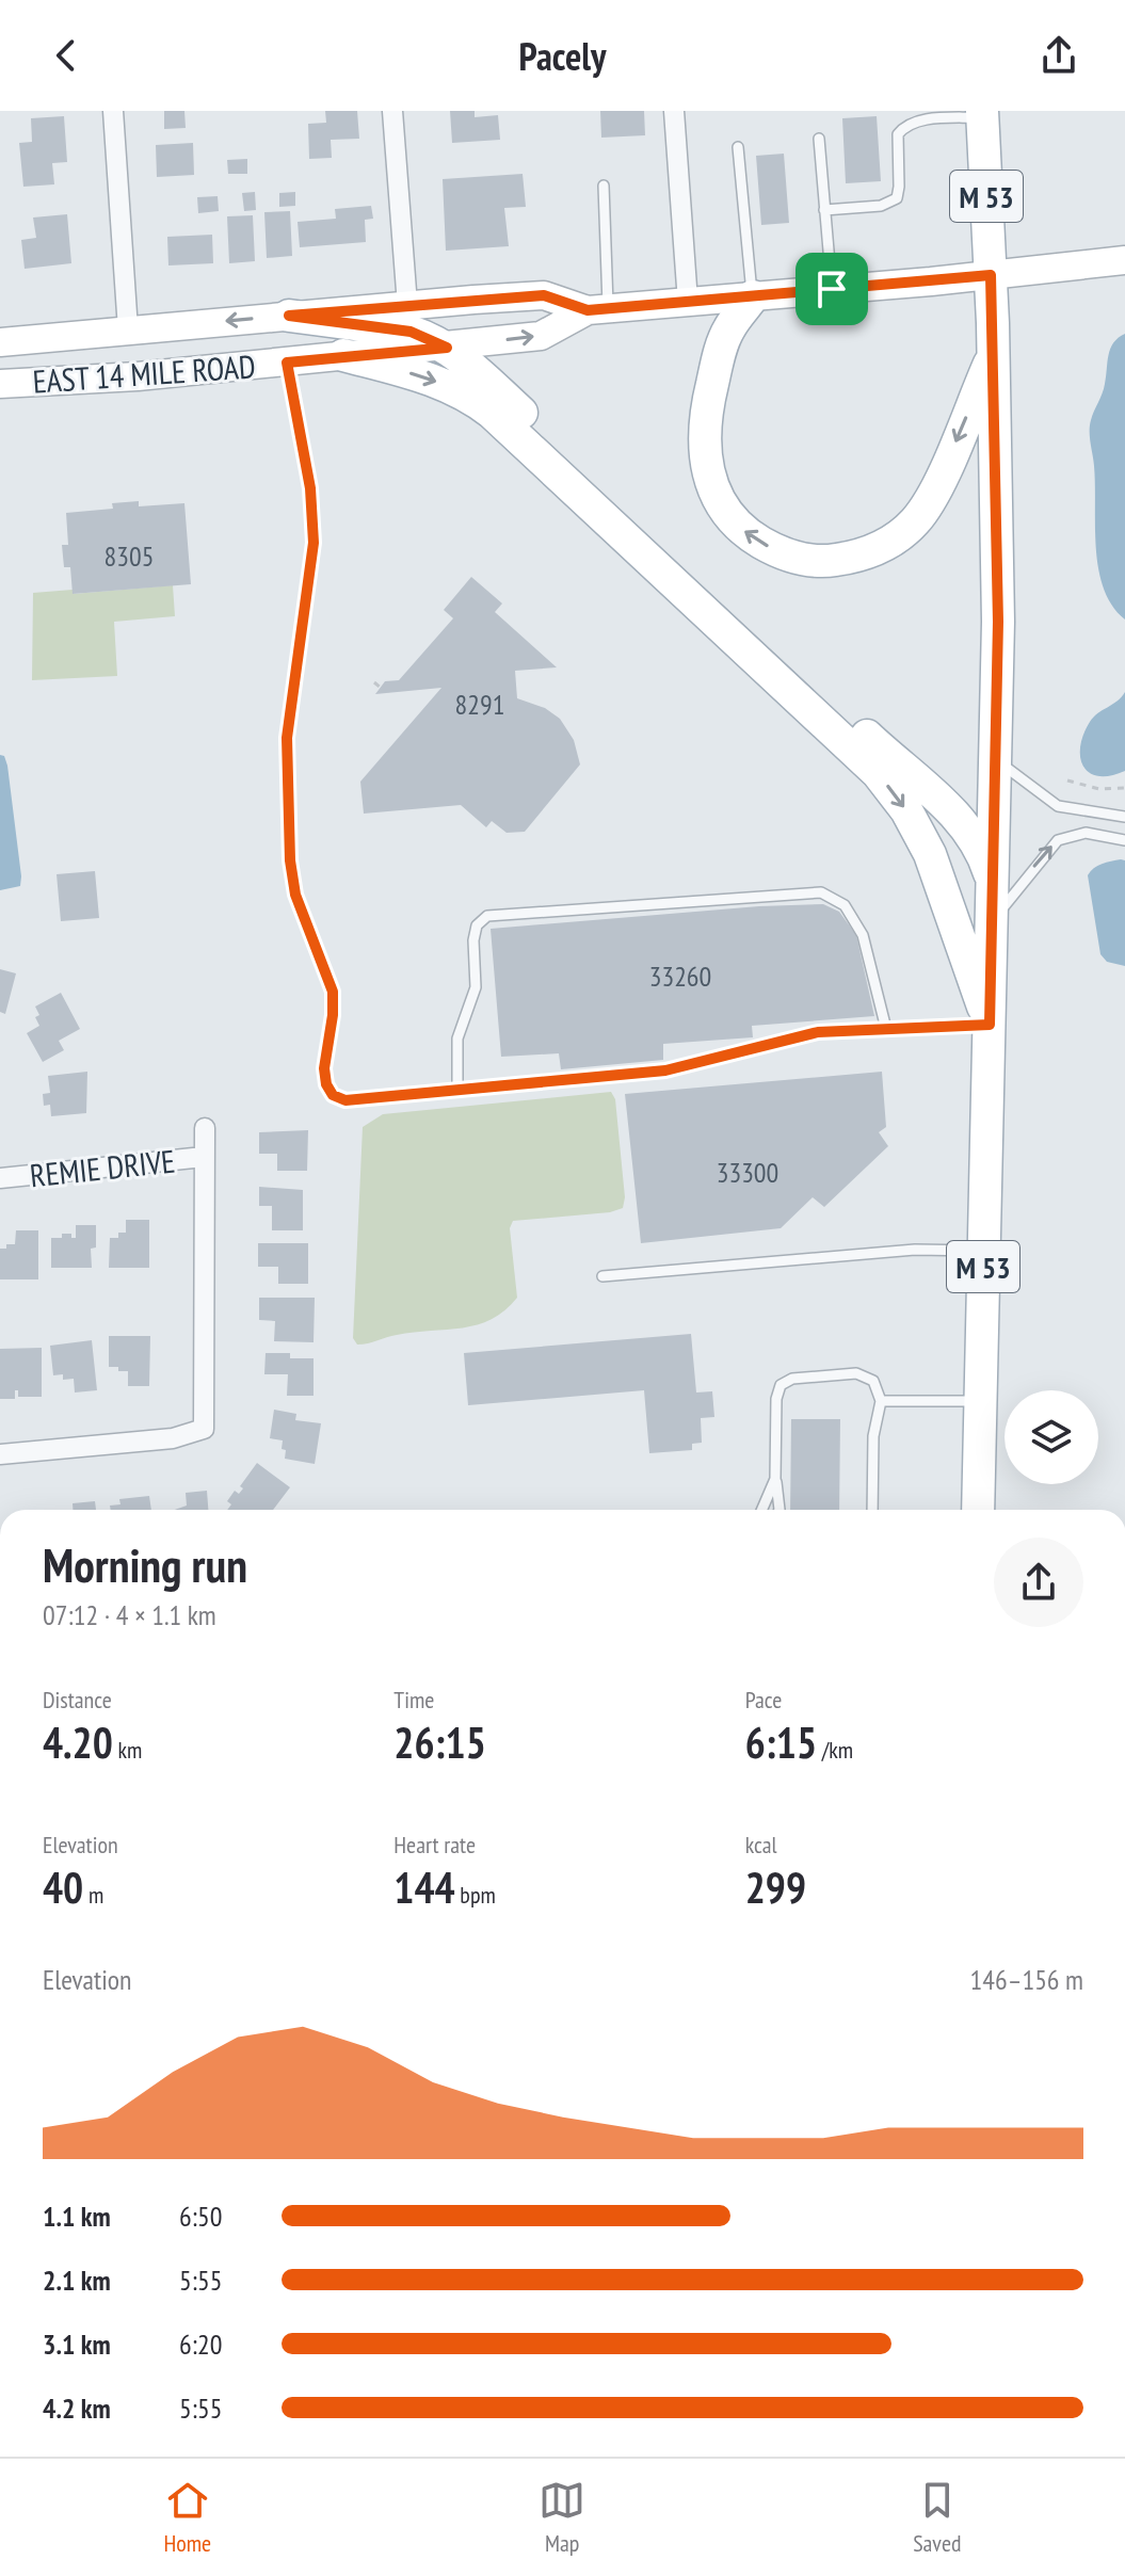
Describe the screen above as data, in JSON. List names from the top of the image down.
{
  "streets": {
    "main road": ["M 53", "EAST 14 MILE ROAD"],
    "street": ["REMIE DRIVE"]
  },
  "crossings": [
    ["M 53", "EAST 14 MILE ROAD"]
  ],
  "house_numbers": [
    "8305",
    "8291",
    "33260",
    "33300"
  ],
  "page": {
    "header": "Pacely",
    "heading": ["Morning run", "07:12 · 4 × 1.1 km"],
    "stats": [
      ["Distance", "4.20 km"],
      ["Time", "26:15"],
      ["Pace", "6:15 /km"],
      ["Elevation", "40 m"],
      ["Heart rate", "144 bpm"],
      ["kcal", "299"]
    ],
    "chart": ["Elevation", "146–156 m"],
    "list": [
      {
        "name": "1.1 km",
        "note": "6:50"
      },
      {
        "name": "2.1 km",
        "note": "5:55"
      },
      {
        "name": "3.1 km",
        "note": "6:20"
      },
      {
        "name": "4.2 km",
        "note": "5:55"
      }
    ],
    "tabs": ["Home", "Map", "Saved"]
  }
}
